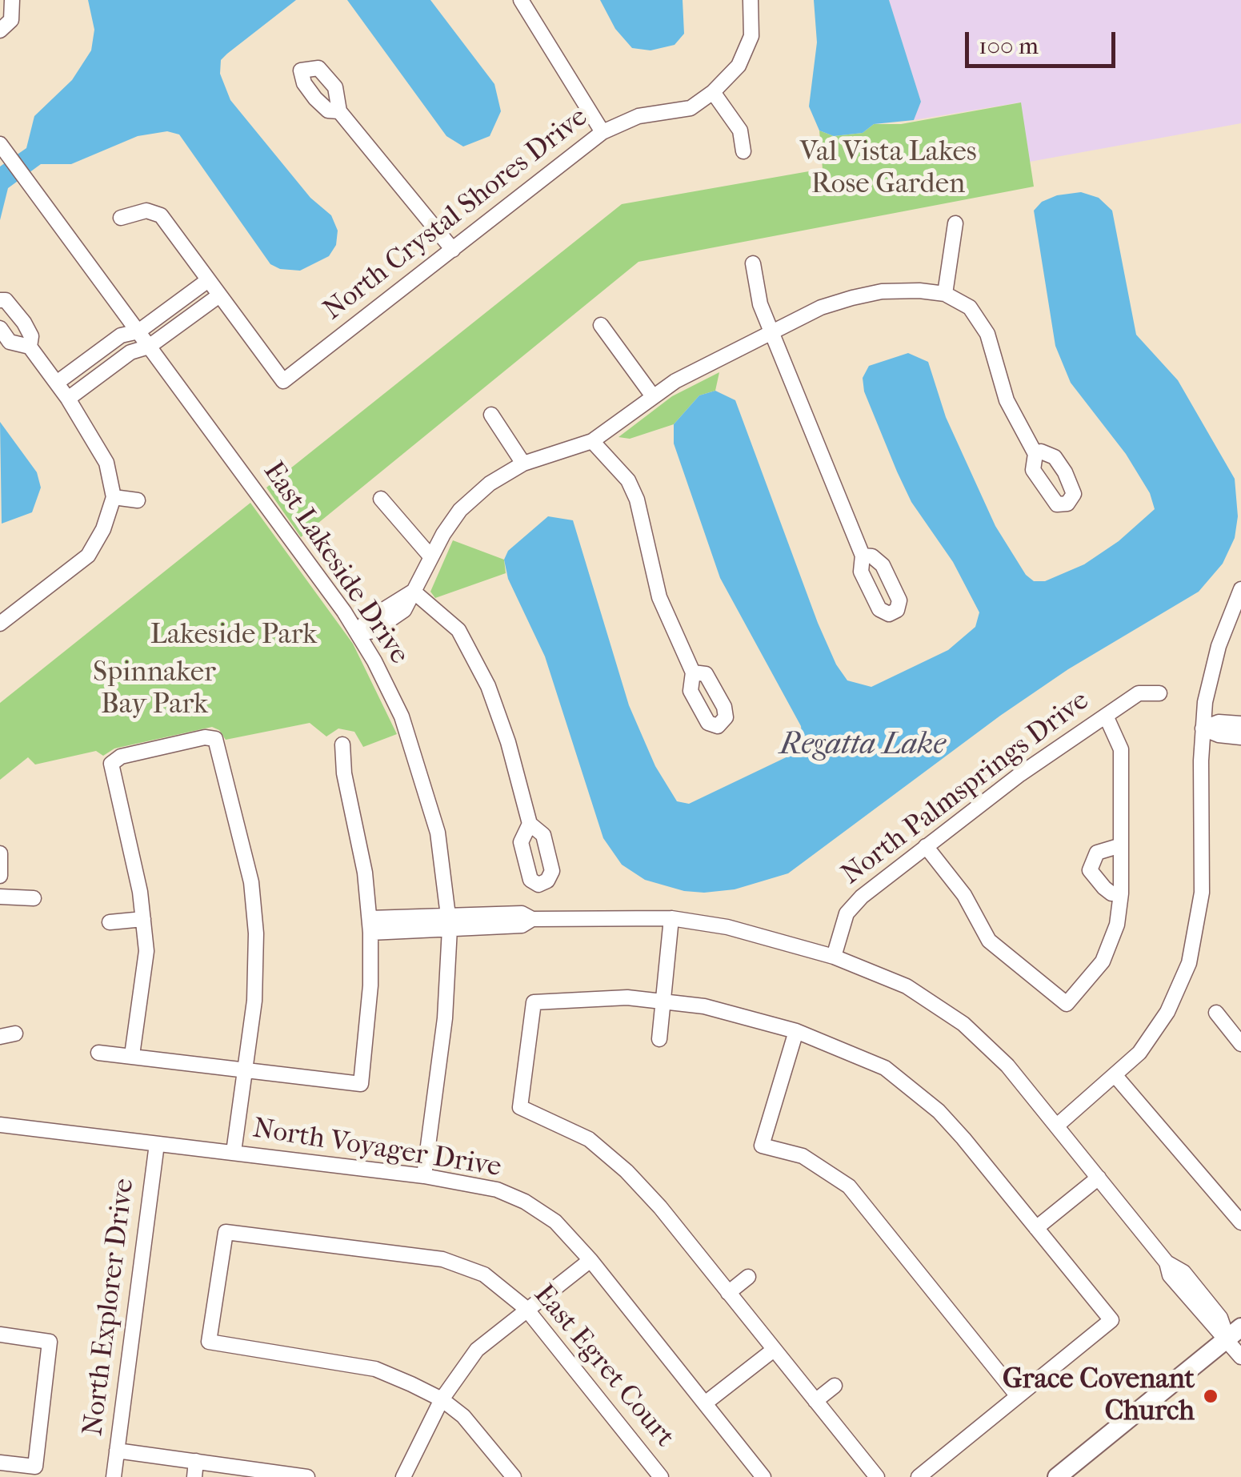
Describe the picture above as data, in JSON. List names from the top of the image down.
{
  "streets": {
    "street": [
      "North Crystal Shores Drive",
      "East Lakeside Drive",
      "North Palmsprings Drive",
      "North Voyager Drive",
      "North Explorer Drive",
      "East Egret Court"
    ]
  },
  "crossings": [
    ["East Lakeside Drive", "North Voyager Drive"],
    ["North Voyager Drive", "North Explorer Drive"]
  ],
  "water": ["Regatta Lake"],
  "parks": ["Val Vista Lakes Rose Garden", "Lakeside Park", "Spinnaker Bay Park"],
  "places": ["Grace Covenant Church"],
  "scale_bar": "100 m"
}
